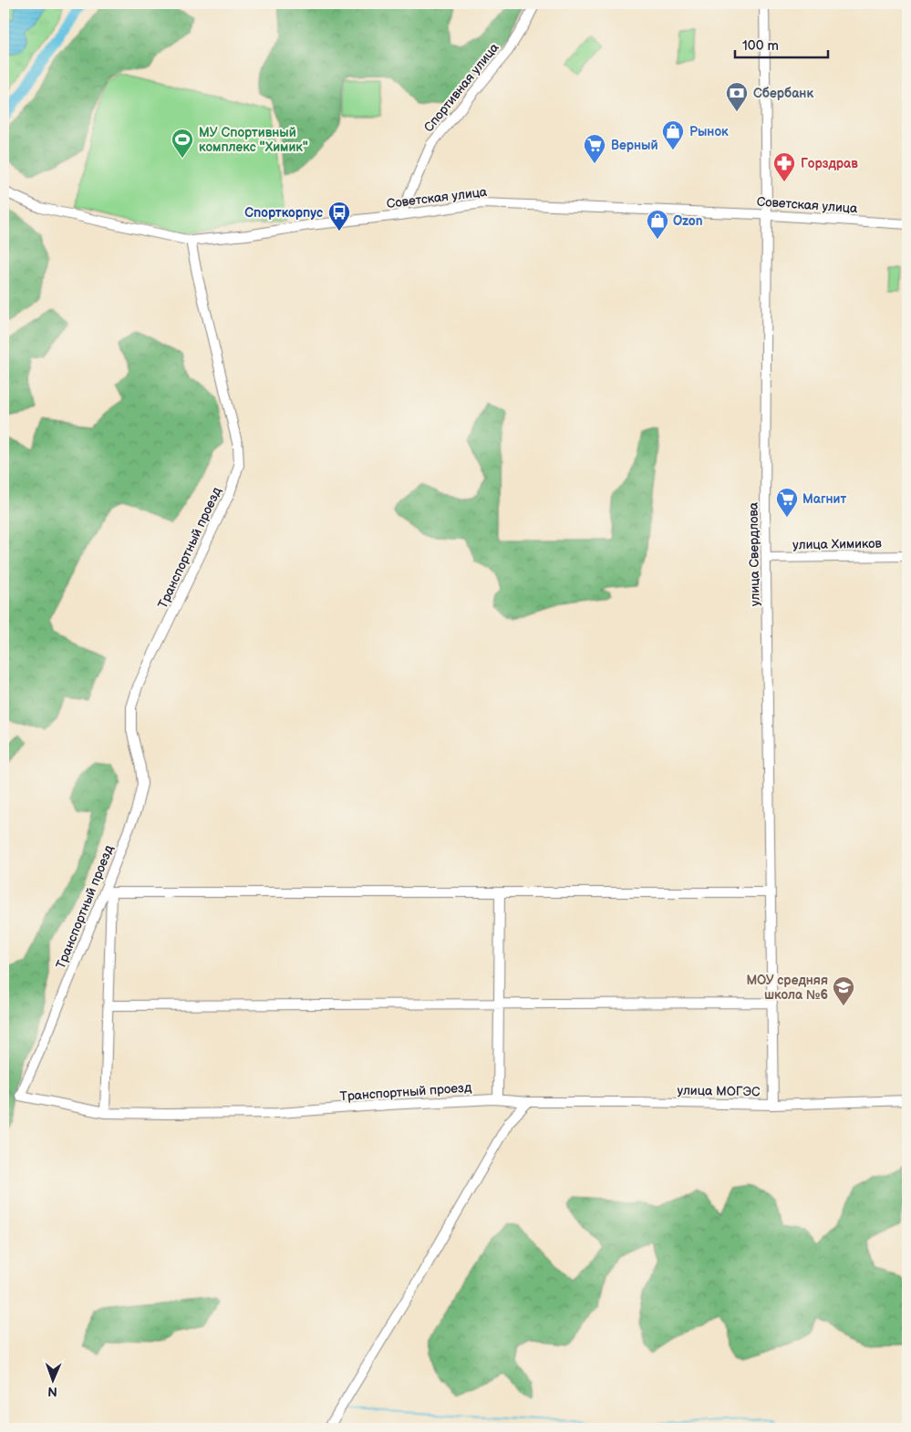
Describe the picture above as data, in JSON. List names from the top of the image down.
{
  "streets": {
    "street": [
      "Спортивная улица",
      "Советская улица",
      "улица Химиков",
      "Транспортный проезд",
      "улица Свердлова",
      "улица МОГЭС"
    ]
  },
  "crossings": [
    ["Спортивная улица", "Советская улица"],
    ["Советская улица", "Транспортный проезд"],
    ["Советская улица", "улица Свердлова"],
    ["улица Химиков", "улица Свердлова"],
    ["Транспортный проезд", "улица МОГЭС"],
    ["улица Свердлова", "улица МОГЭС"]
  ],
  "places": {
    "bank": ["Сбербанк"],
    "shop": ["Рынок", "Ozon"],
    "sports": ["МУ Спортивный комплекс \"Химик\""],
    "supermarket": ["Верный", "Магнит"],
    "pharmacy": ["Горздрав"],
    "bus stop": ["Спорткорпус"],
    "school or university": ["МОУ средняя школа №6"]
  },
  "scale_bar": "100 m",
  "north": "bottom"
}
